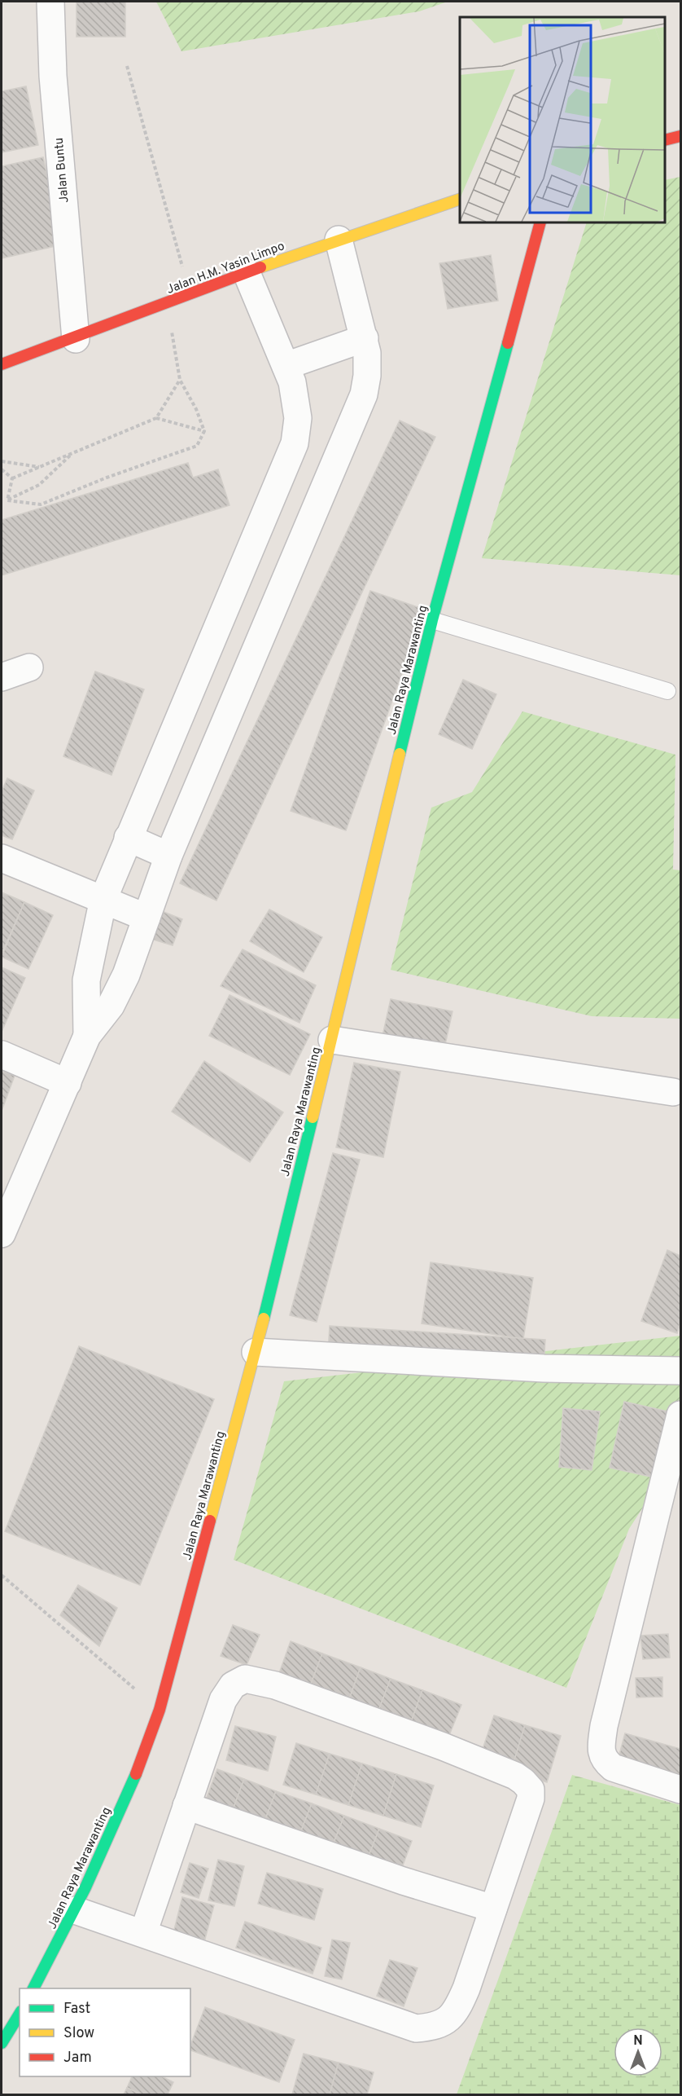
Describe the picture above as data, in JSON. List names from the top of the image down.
{
  "streets": {
    "street": ["Jalan Buntu", "Jalan H.M. Yasin Limpo", "Jalan Raya Marawanting"]
  },
  "crossings": [
    ["Jalan Buntu", "Jalan H.M. Yasin Limpo"]
  ],
  "legend": ["Fast", "Slow", "Jam"],
  "north": "top"
}
